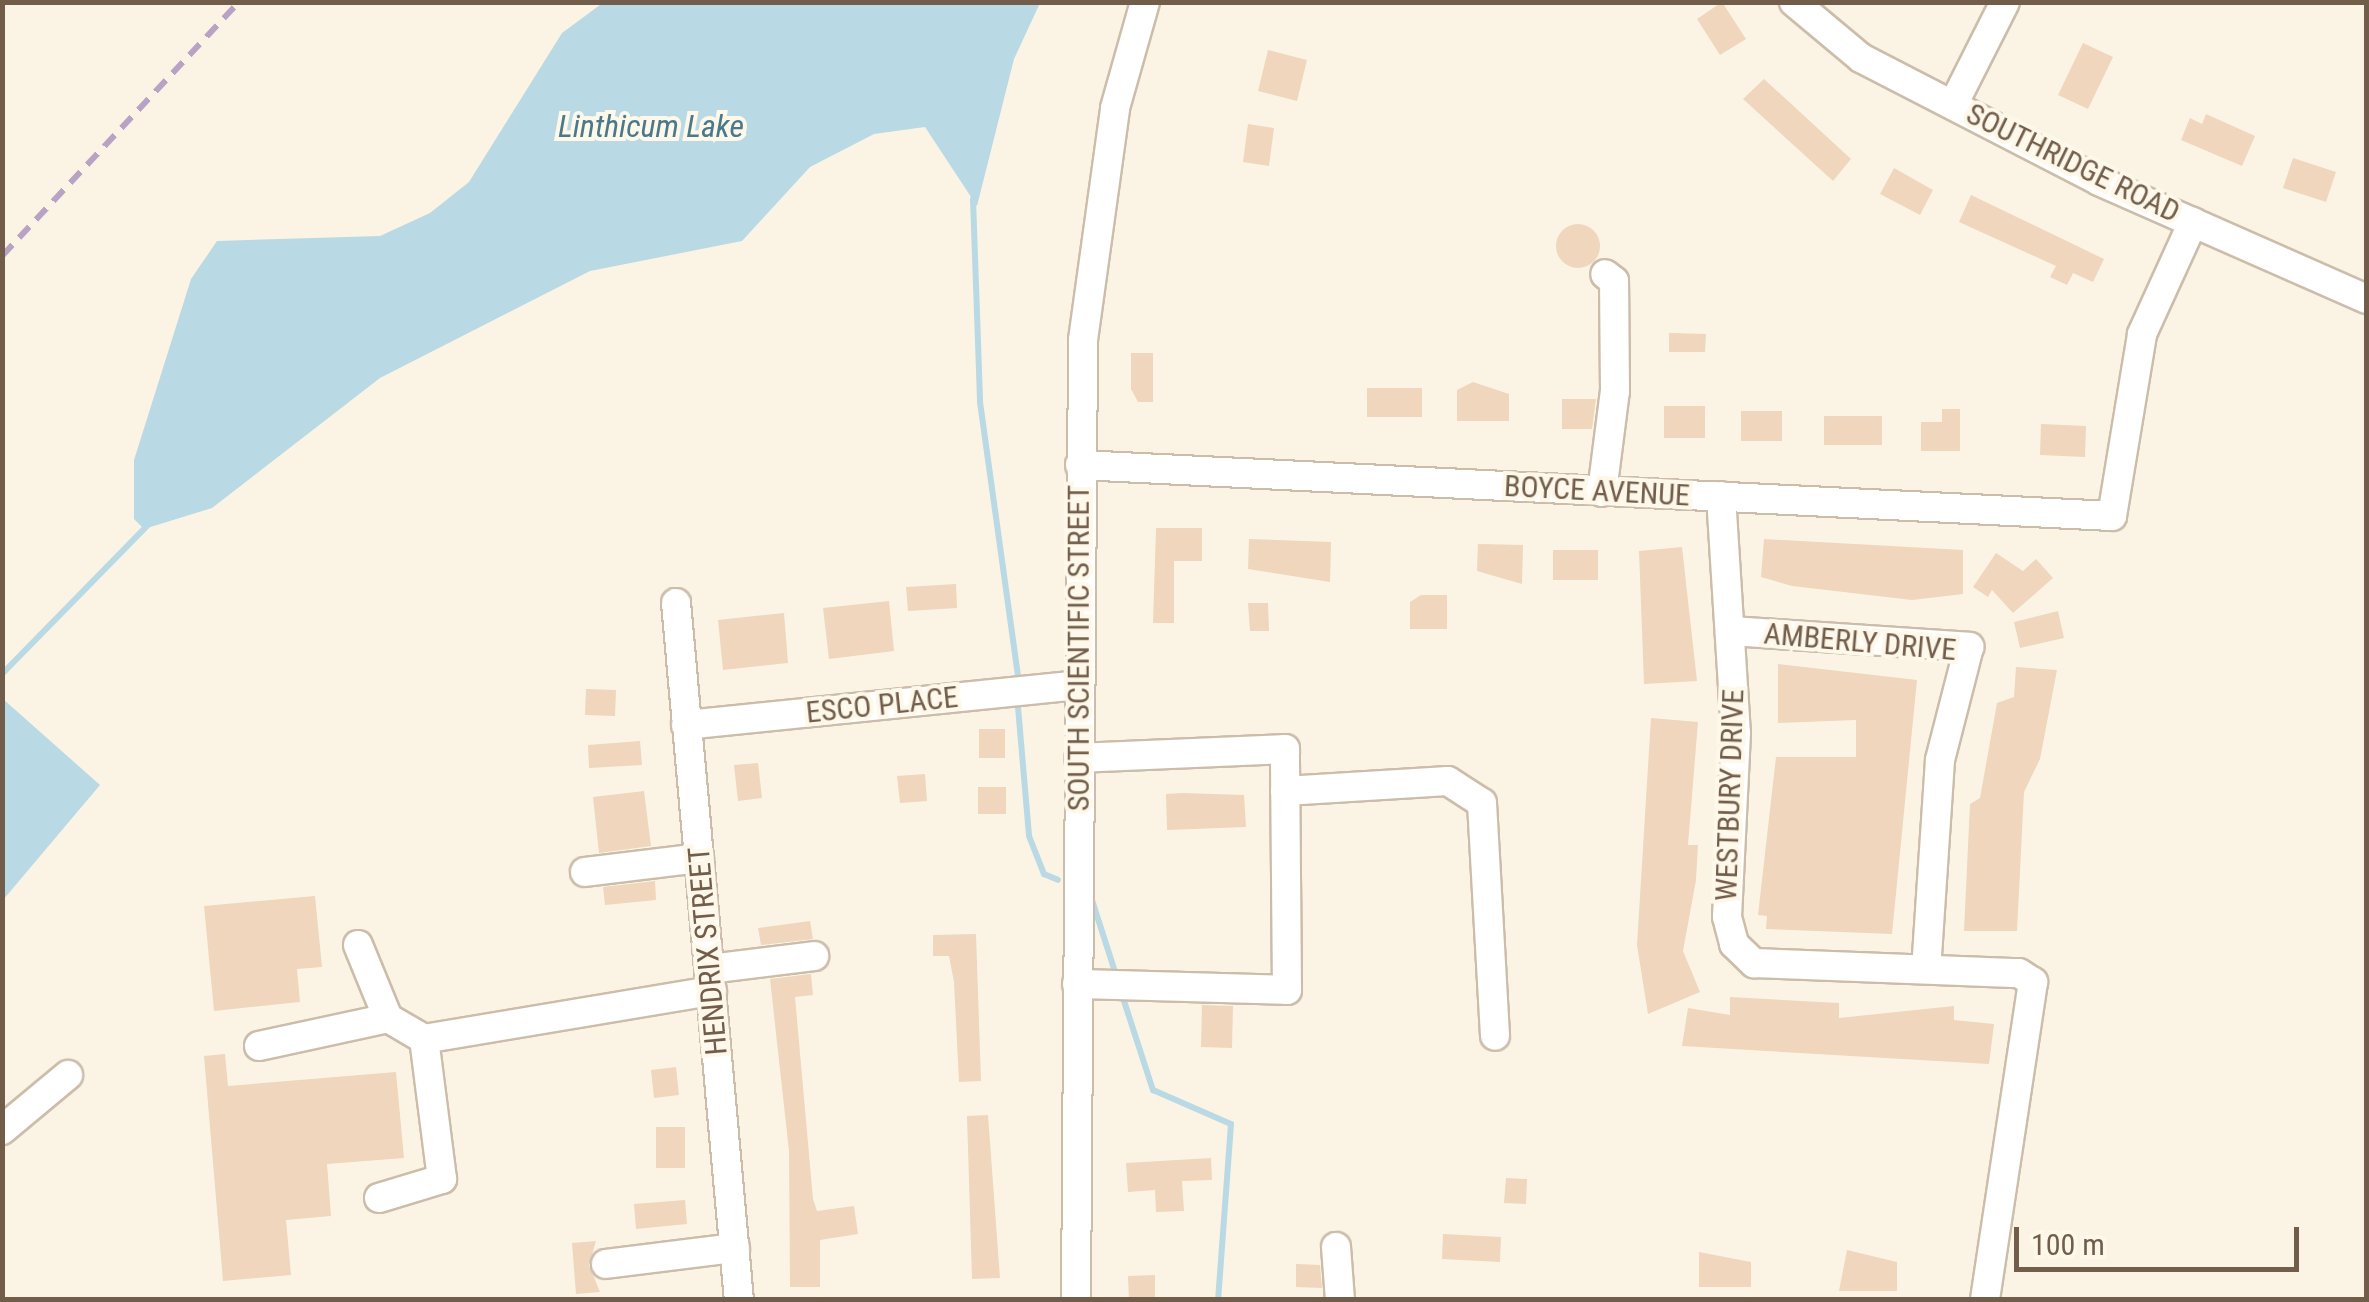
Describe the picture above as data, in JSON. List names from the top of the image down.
{
  "streets": {
    "street": [
      "SOUTHRIDGE ROAD",
      "BOYCE AVENUE",
      "AMBERLY DRIVE",
      "SOUTH SCIENTIFIC STREET",
      "ESCO PLACE",
      "WESTBURY DRIVE",
      "HENDRIX STREET"
    ]
  },
  "crossings": [
    ["SOUTHRIDGE ROAD", "BOYCE AVENUE"],
    ["BOYCE AVENUE", "SOUTH SCIENTIFIC STREET"],
    ["BOYCE AVENUE", "WESTBURY DRIVE"],
    ["AMBERLY DRIVE", "WESTBURY DRIVE"],
    ["SOUTH SCIENTIFIC STREET", "ESCO PLACE"],
    ["ESCO PLACE", "HENDRIX STREET"]
  ],
  "water": ["Linthicum Lake"],
  "scale_bar": "100 m"
}
